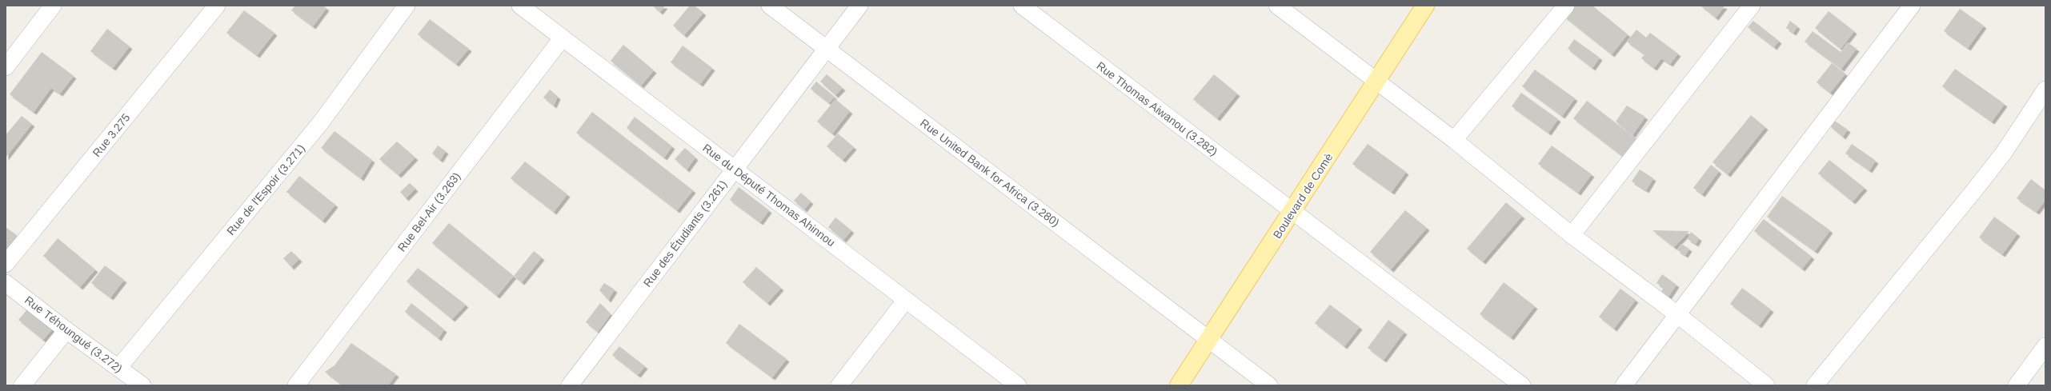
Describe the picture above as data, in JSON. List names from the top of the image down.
{
  "streets": {
    "main road": ["Boulevard de Comè"],
    "street": [
      "Rue Thomas Aiwanou (3.282)",
      "Rue 3.275",
      "Rue United Bank for Africa (3.280)",
      "Rue de l'Espoir (3.271)",
      "Rue du Député Thomas Ahinnou",
      "Rue Bel-Air (3.263)",
      "Rue des Étudiants (3.261)",
      "Rue Téhoungué (3.272)"
    ]
  },
  "crossings": [
    ["Rue Thomas Aiwanou (3.282)", "Boulevard de Comè"],
    ["Rue United Bank for Africa (3.280)", "Boulevard de Comè"],
    ["Rue United Bank for Africa (3.280)", "Rue des Étudiants (3.261)"],
    ["Rue de l'Espoir (3.271)", "Rue Téhoungué (3.272)"],
    ["Rue du Député Thomas Ahinnou", "Rue Bel-Air (3.263)"],
    ["Rue du Député Thomas Ahinnou", "Rue des Étudiants (3.261)"]
  ]
}
